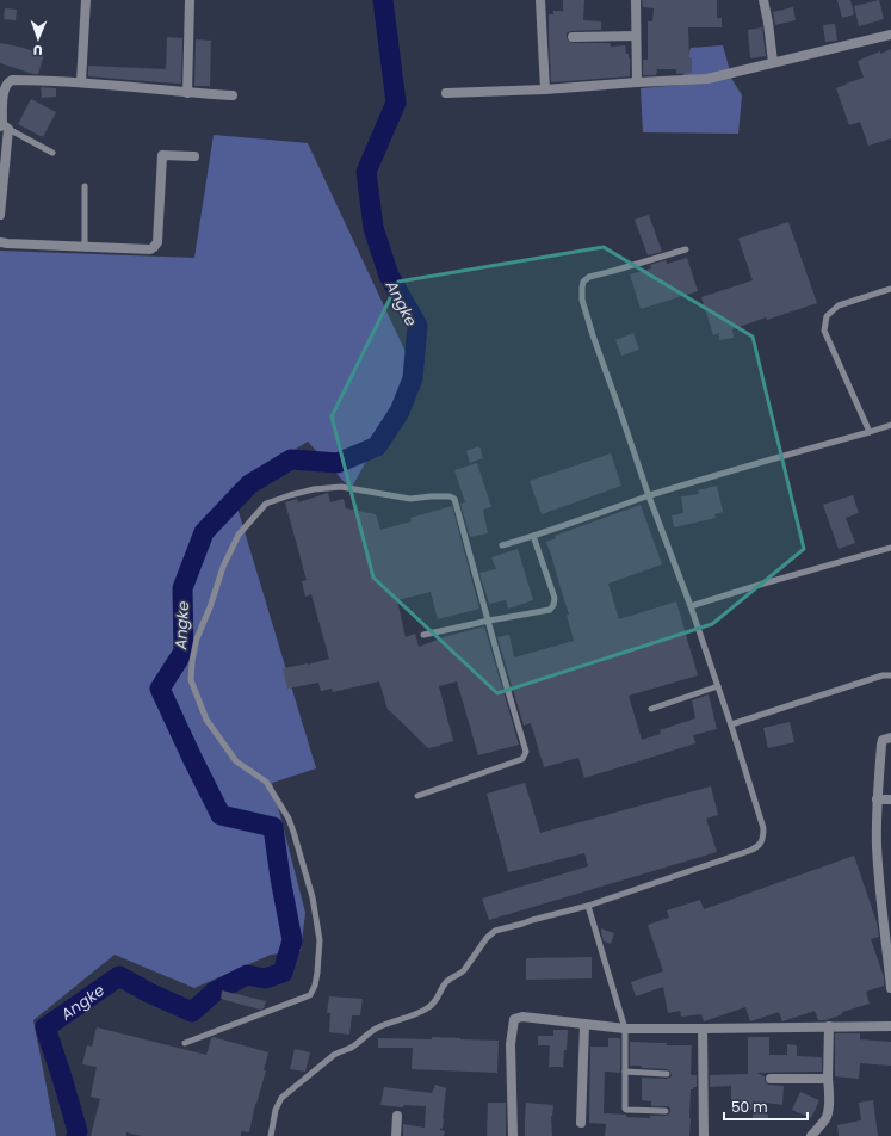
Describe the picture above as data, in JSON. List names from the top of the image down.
{
  "water": ["Angke"],
  "scale_bar": "50 m",
  "north": "bottom"
}
